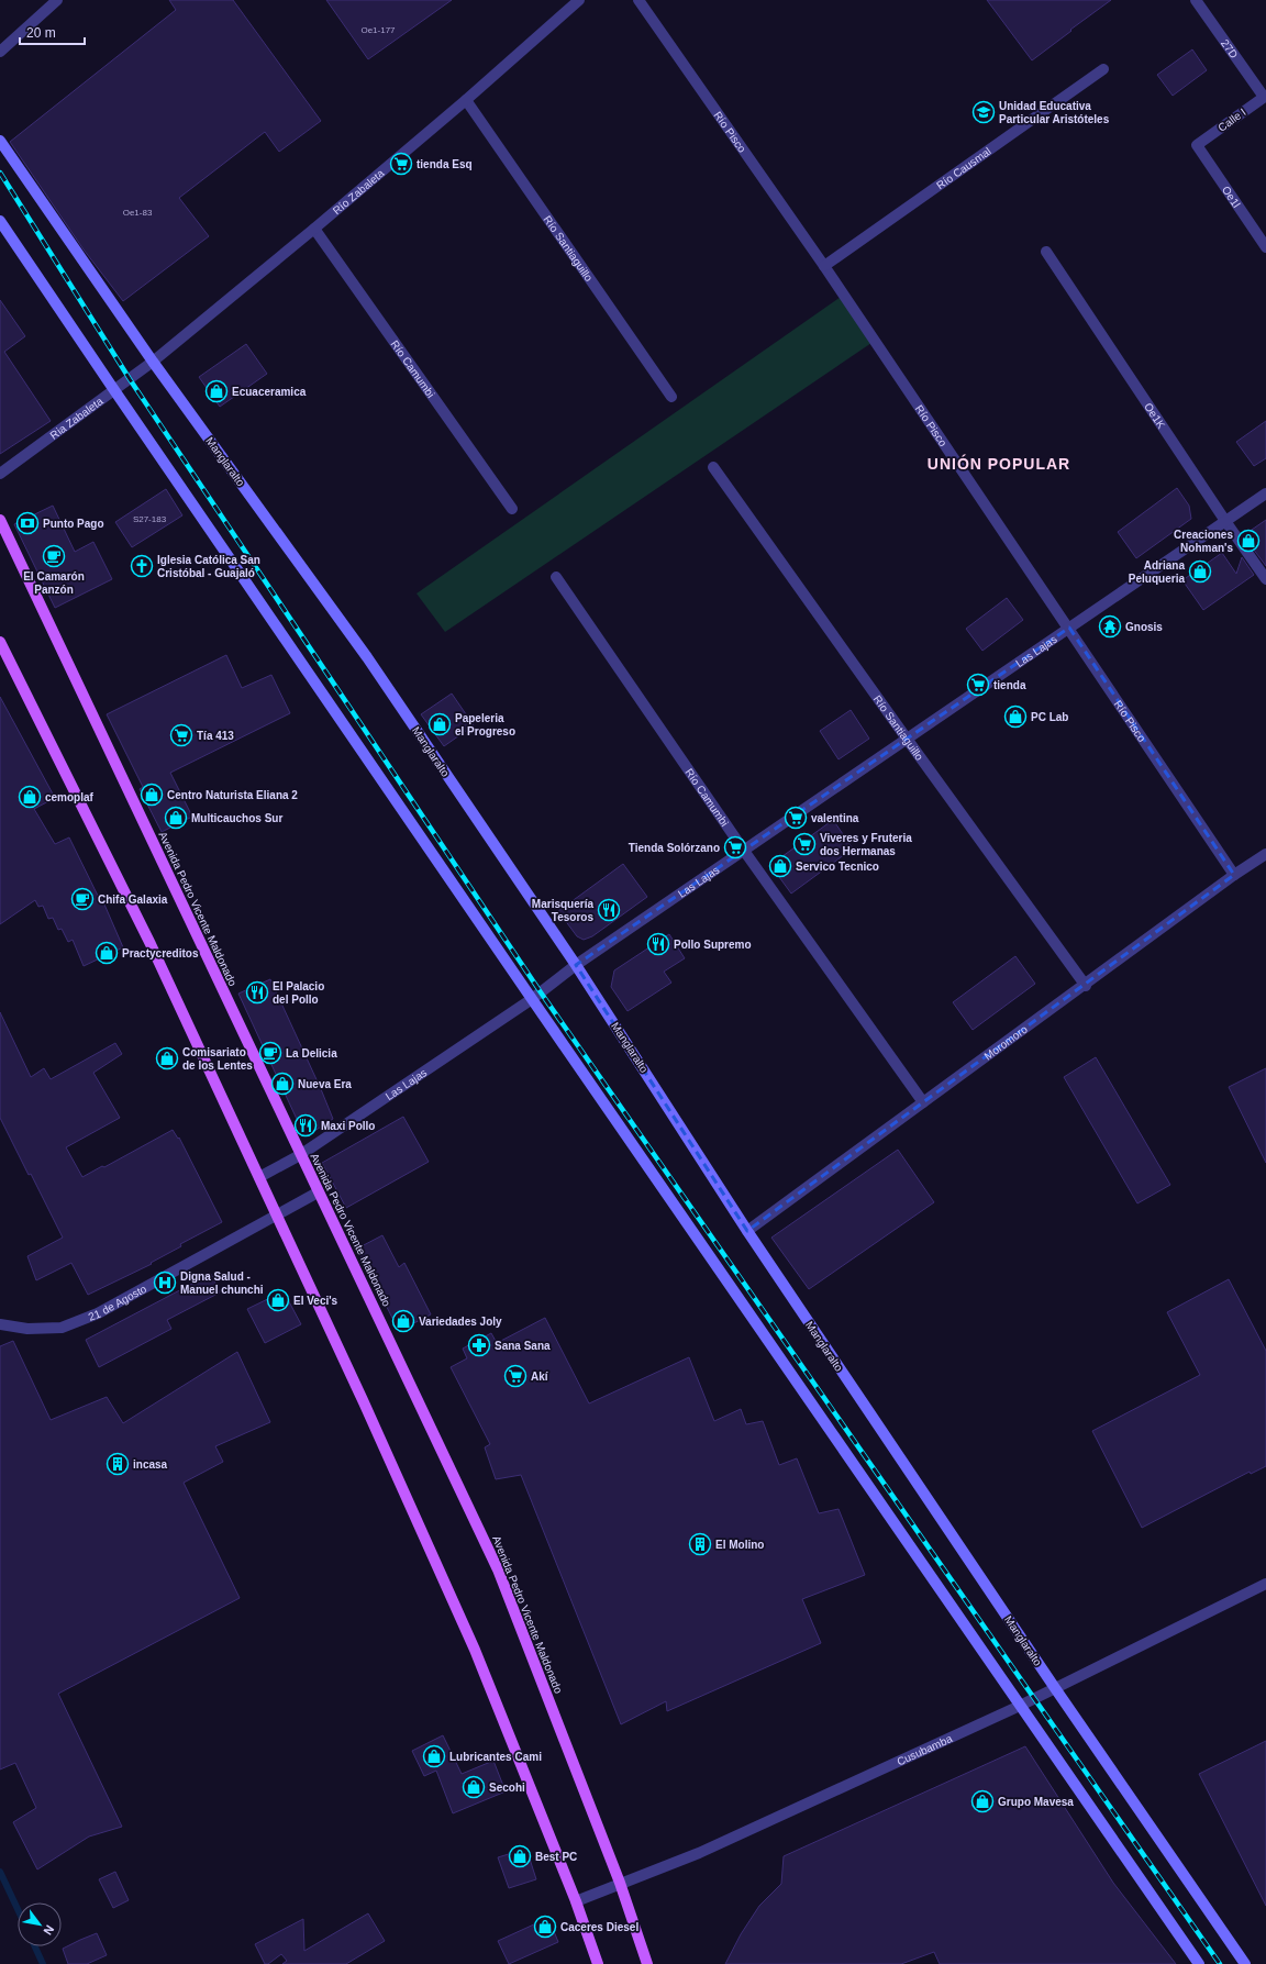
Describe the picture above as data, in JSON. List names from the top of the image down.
{
  "streets": {
    "main road": ["Manglaralto", "Avenida Pedro Vicente Maldonado"],
    "street": [
      "27D",
      "Calle I",
      "Río Pisco",
      "Río Causmal",
      "Río Zabaleta",
      "Oe1l",
      "Río Santiaguillo",
      "Río Camumbi",
      "Oe1K",
      "Ria Zabaleta",
      "Las Lajas",
      "Moromoro",
      "21 de Agosto",
      "Cusubamba"
    ]
  },
  "crossings": [
    ["27D", "Calle I"],
    ["Calle I", "Oe1l"],
    ["Río Pisco", "Río Causmal"],
    ["Río Pisco", "Las Lajas"],
    ["Río Pisco", "Moromoro"],
    ["Río Zabaleta", "Río Santiaguillo"],
    ["Río Zabaleta", "Río Camumbi"],
    ["Río Zabaleta", "Ria Zabaleta"],
    ["Río Zabaleta", "Manglaralto"],
    ["Río Santiaguillo", "Las Lajas"],
    ["Río Santiaguillo", "Moromoro"],
    ["Río Camumbi", "Las Lajas"],
    ["Río Camumbi", "Moromoro"],
    ["Oe1K", "Las Lajas"],
    ["Ria Zabaleta", "Manglaralto"],
    ["Manglaralto", "Las Lajas"],
    ["Manglaralto", "Moromoro"],
    ["Manglaralto", "Cusubamba"],
    ["Las Lajas", "Avenida Pedro Vicente Maldonado"],
    ["Avenida Pedro Vicente Maldonado", "21 de Agosto"],
    ["Avenida Pedro Vicente Maldonado", "Cusubamba"]
  ],
  "districts": ["UNIÓN POPULAR"],
  "places": {
    "school or university": ["Unidad Educativa Particular Aristóteles"],
    "supermarket": [
      "tienda Esq",
      "tienda",
      "Tía 413",
      "valentina",
      "Viveres y Fruteria dos Hermanas",
      "Tienda Solórzano",
      "Akí"
    ],
    "shop": [
      "Ecuaceramica",
      "Creaciones Nohman's",
      "Adriana Peluqueria",
      "PC Lab",
      "Papeleria el Progreso",
      "Centro Naturista Eliana 2",
      "cemoplaf",
      "Multicauchos Sur",
      "Servico Tecnico",
      "Practycreditos",
      "Comisariato de los Lentes",
      "Nueva Era",
      "El Veci's",
      "Variedades Joly",
      "Lubricantes Cami",
      "Secohi",
      "Grupo Mavesa",
      "Best PC",
      "Caceres Diesel"
    ],
    "bank": ["Punto Pago"],
    "cafe": ["El Camarón Panzón", "Chifa Galaxia", "La Delicia"],
    "church": ["Iglesia Católica San Cristóbal - Guajaló"],
    "temple": ["Gnosis"],
    "restaurant": [
      "Marisquería Tesoros",
      "Pollo Supremo",
      "El Palacio del Pollo",
      "Maxi Pollo"
    ],
    "hospital": ["Digna Salud - Manuel chunchi"],
    "pharmacy": ["Sana Sana"],
    "building": ["incasa", "El Molino"]
  },
  "house_numbers": ["Oe1-177", "Oe1-83", "S27-183"],
  "scale_bar": "20 m",
  "north": "bottom right"
}
